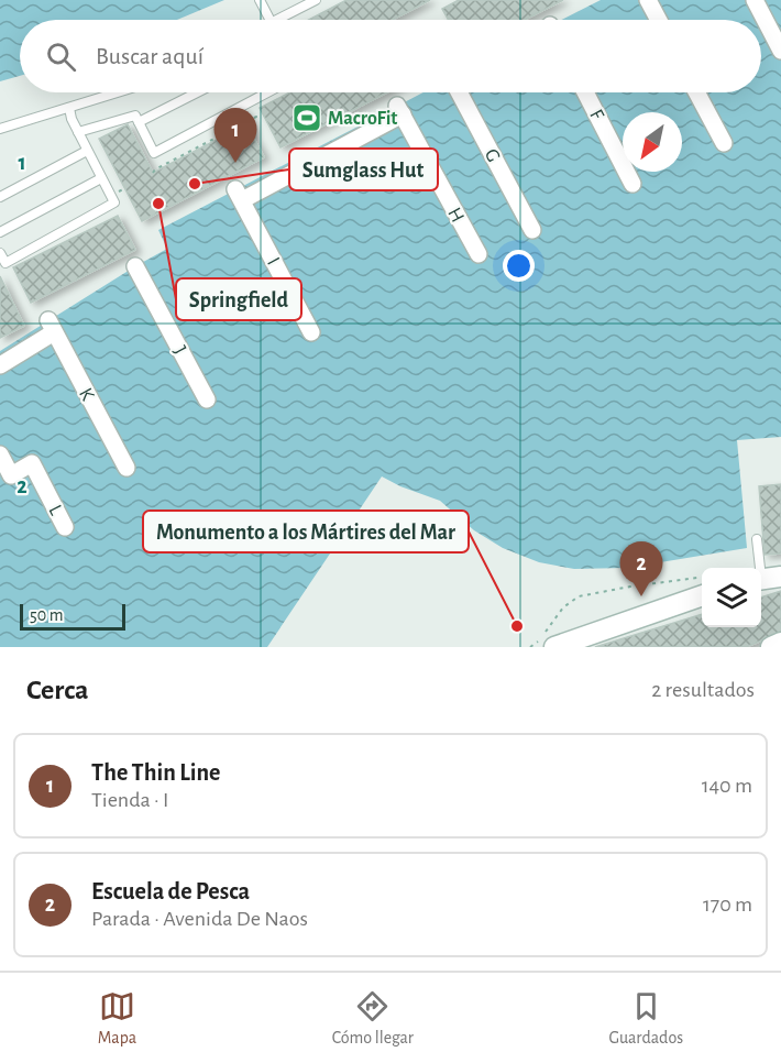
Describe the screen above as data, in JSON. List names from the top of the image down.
{
  "streets": {
    "street": [
      "F",
      "G",
      "H",
      "I",
      "J",
      "K",
      "L"
    ]
  },
  "crossings": [
    ["H", "I"]
  ],
  "places": {
    "sports": ["MacroFit"],
    "other": ["Sumglass Hut", "Springfield", "Monumento a los Mártires del Mar"]
  },
  "scale_bar": "50 m",
  "north": "bottom left",
  "page": {
    "search": "Buscar aquí",
    "pins": ["1", "2"],
    "scale": "50 m",
    "heading": ["Cerca", "2 resultados"],
    "list": [
      {
        "mark": "1",
        "name": "The Thin Line",
        "note": "Tienda · I",
        "value": "140 m"
      },
      {
        "mark": "2",
        "name": "Escuela de Pesca",
        "note": "Parada · Avenida De Naos",
        "value": "170 m"
      }
    ],
    "nav": ["Mapa", "Cómo llegar", "Guardados"]
  },
  "grid": {
    "rows": ["1", "2"]
  }
}
